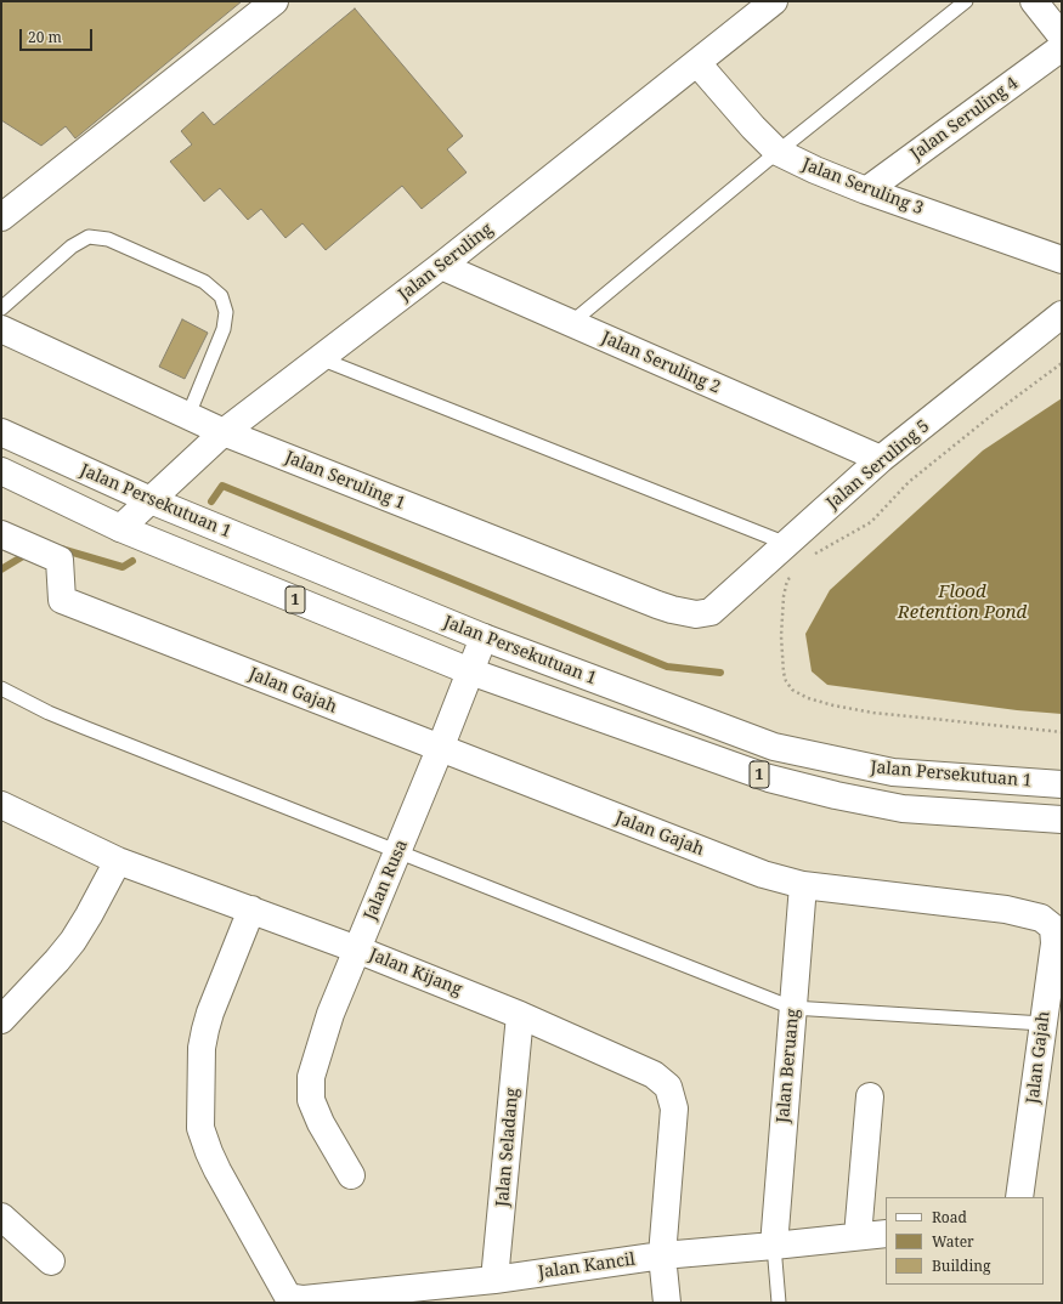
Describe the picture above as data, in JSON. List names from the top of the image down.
{
  "streets": {
    "main road": [
      "Jalan Seruling 4",
      "Jalan Seruling 3",
      "Jalan Seruling",
      "Jalan Seruling 2",
      "Jalan Seruling 5",
      "Jalan Seruling 1",
      "Jalan Persekutuan 1",
      "1",
      "Jalan Gajah",
      "Jalan Rusa",
      "Jalan Kijang",
      "Jalan Beruang",
      "Jalan Seladang",
      "Jalan Kancil"
    ]
  },
  "crossings": [
    ["Jalan Seruling 4", "Jalan Seruling 3"],
    ["Jalan Seruling 3", "Jalan Seruling"],
    ["Jalan Seruling", "Jalan Seruling 2"],
    ["Jalan Seruling", "Jalan Seruling 1"],
    ["Jalan Seruling", "Jalan Persekutuan 1"],
    ["Jalan Seruling 2", "Jalan Seruling 5"],
    ["Jalan Seruling 5", "Jalan Seruling 1"],
    ["Jalan Persekutuan 1", "Jalan Rusa"],
    ["Jalan Gajah", "Jalan Rusa"],
    ["Jalan Gajah", "Jalan Beruang"],
    ["Jalan Rusa", "Jalan Kijang"],
    ["Jalan Kijang", "Jalan Seladang"],
    ["Jalan Kijang", "Jalan Kancil"],
    ["Jalan Beruang", "Jalan Kancil"],
    ["Jalan Seladang", "Jalan Kancil"]
  ],
  "water": ["Flood Retention Pond"],
  "legend": ["Road", "Water", "Building"],
  "scale_bar": "20 m"
}
